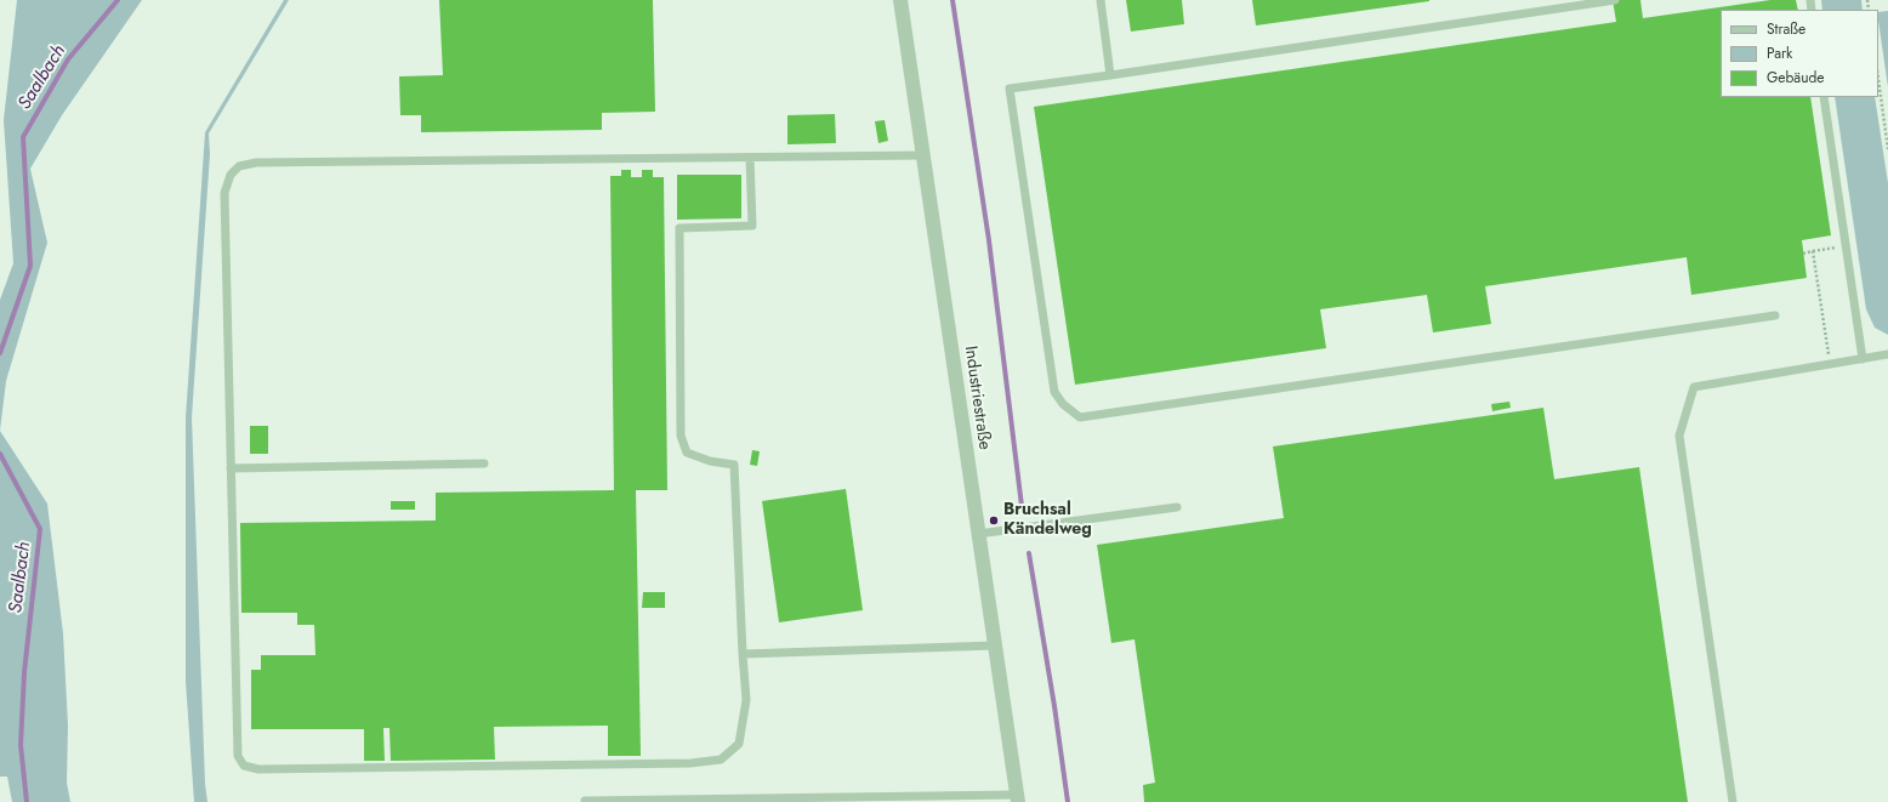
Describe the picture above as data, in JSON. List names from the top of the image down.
{
  "streets": {
    "street": ["Industriestraße"]
  },
  "water": ["Saalbach"],
  "places": ["Bruchsal Kändelweg"],
  "legend": ["Straße", "Park", "Gebäude"]
}
